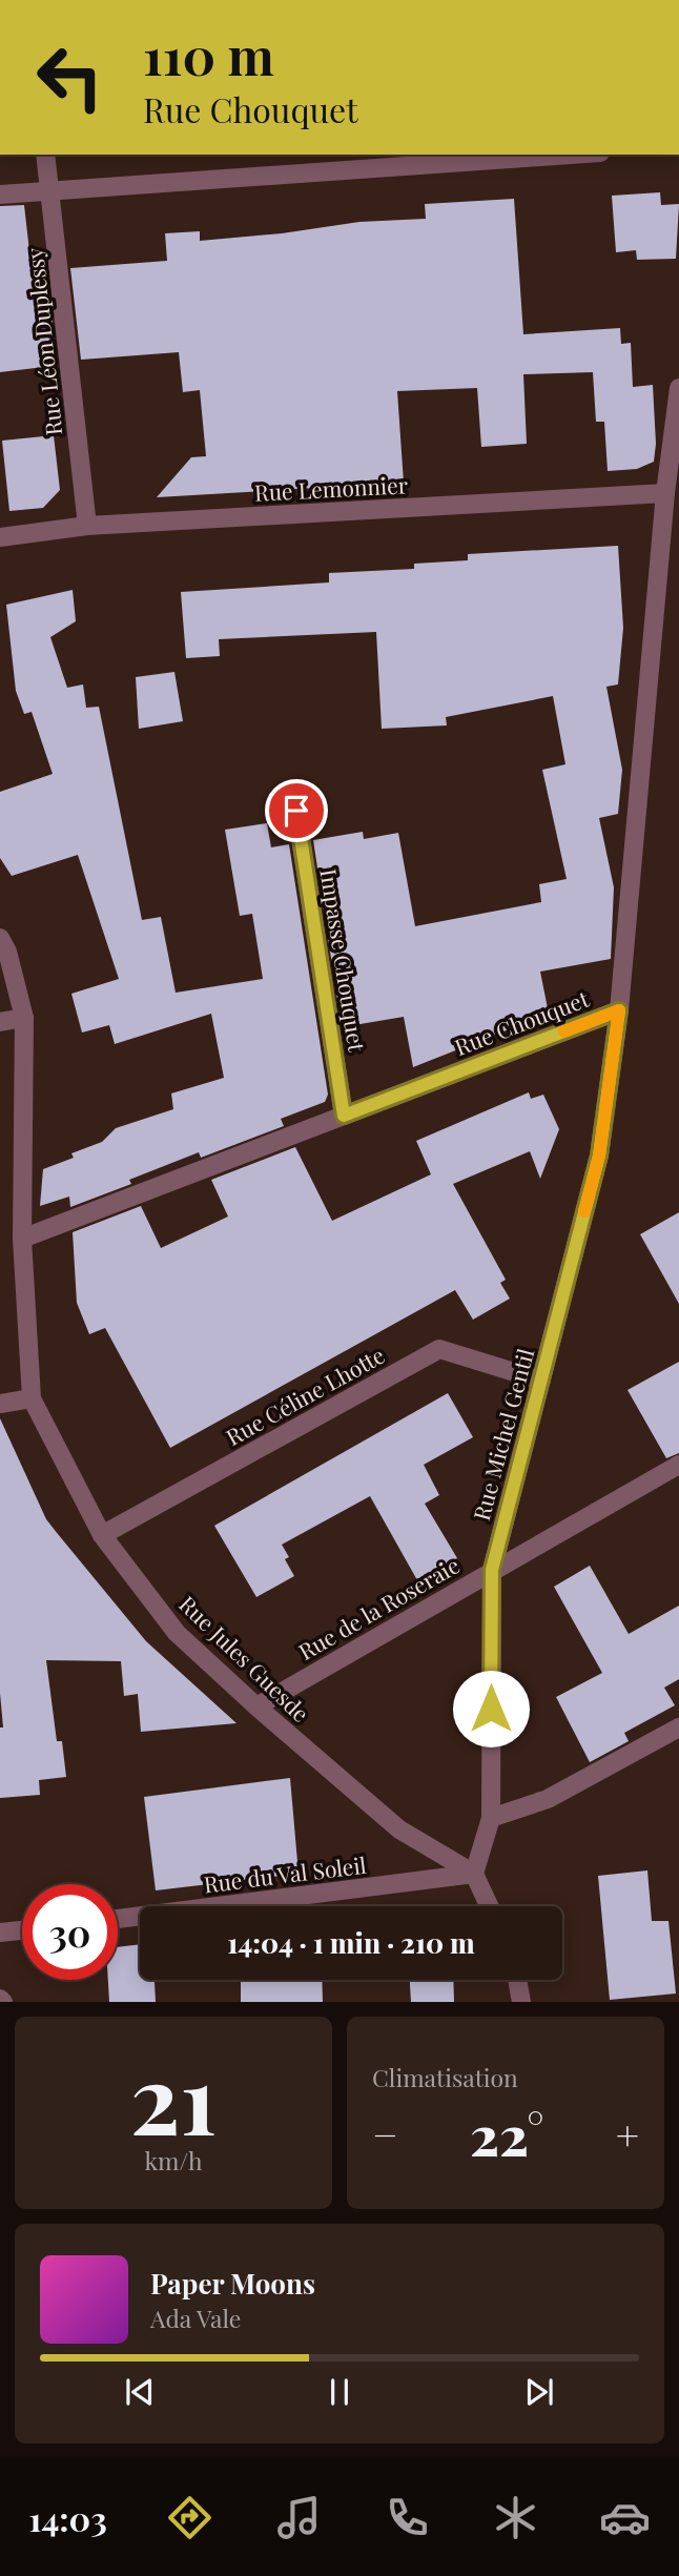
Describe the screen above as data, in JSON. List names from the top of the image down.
{
  "streets": {
    "street": [
      "Rue Léon Duplessy",
      "Rue Lemonnier",
      "Impasse Chouquet",
      "Rue Chouquet",
      "Rue Céline Lhotte",
      "Rue Michel Gentil",
      "Rue de la Roseraie",
      "Rue Jules Guesde",
      "Rue du Val Soleil"
    ]
  },
  "crossings": [
    ["Rue Léon Duplessy", "Rue Lemonnier"],
    ["Rue Lemonnier", "Rue Chouquet"],
    ["Impasse Chouquet", "Rue Chouquet"],
    ["Rue Chouquet", "Rue Michel Gentil"],
    ["Rue Chouquet", "Rue Jules Guesde"],
    ["Rue Céline Lhotte", "Rue Michel Gentil"],
    ["Rue Céline Lhotte", "Rue Jules Guesde"],
    ["Rue Michel Gentil", "Rue de la Roseraie"],
    ["Rue Michel Gentil", "Rue Jules Guesde"],
    ["Rue Michel Gentil", "Rue du Val Soleil"],
    ["Rue de la Roseraie", "Rue Jules Guesde"],
    ["Rue Jules Guesde", "Rue du Val Soleil"]
  ],
  "page": {
    "turn": ["110 m", "Rue Chouquet"],
    "limit": "30",
    "trip": "14:04 · 1 min · 210 m",
    "tile": [
      ["21", "km/h"],
      "Climatisation"
    ],
    "heat": ["−", "22°", "+"],
    "song": ["Paper Moons", "Ada Vale"],
    "tabs": "14:03"
  }
}
